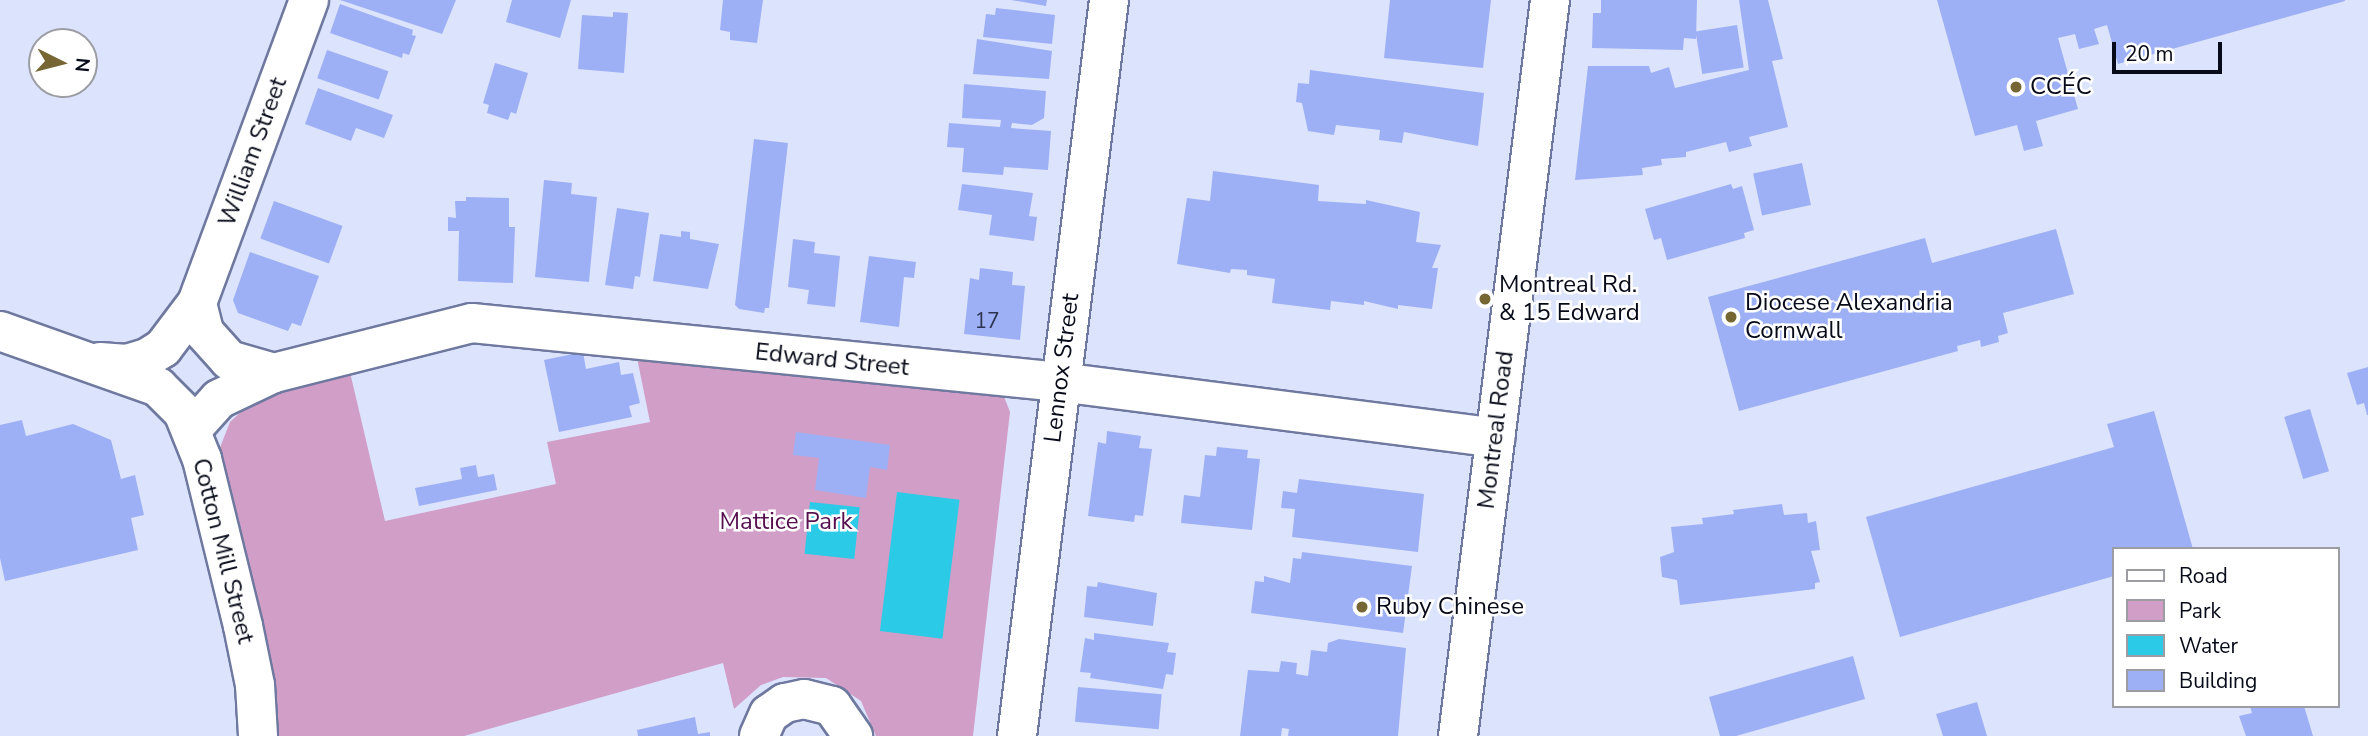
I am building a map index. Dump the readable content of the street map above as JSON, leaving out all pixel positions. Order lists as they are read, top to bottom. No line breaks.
{"streets":{"street":["William Street","Edward Street","Lennox Street","Montreal Road","Cotton Mill Street"]},"crossings":[["William Street","Cotton Mill Street"],["Edward Street","Lennox Street"],["Edward Street","Montreal Road"],["Edward Street","Cotton Mill Street"]],"parks":["Mattice Park"],"places":["CCÉC","Montreal Rd. & 15 Edward","Diocese Alexandria Cornwall","Ruby Chinese"],"house_numbers":["17"],"legend":["Road","Park","Water","Building"],"scale_bar":"20 m","north":"right"}
